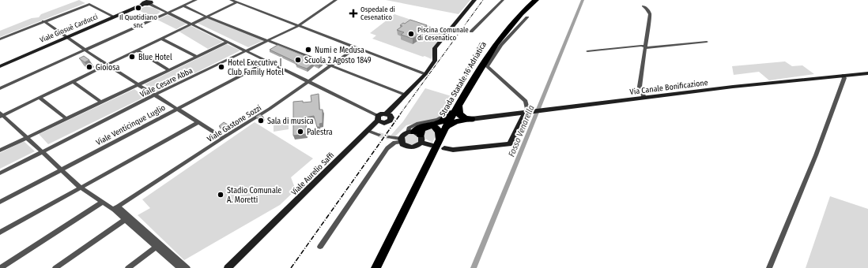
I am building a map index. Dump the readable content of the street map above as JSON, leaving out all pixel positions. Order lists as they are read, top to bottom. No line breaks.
{"streets":{"highway":["Strada Statale 16 Adriatica"],"street":["Viale Giosuè Carducci","Viale Cesare Abba","Via Canale Bonificazione","Viale Gastone Sozzi","Viale Venticinque Luglio","Viale Aurelio Saffi"]},"water":["Fosso Venarella"],"places":{"other":["Il Quotidiano snc","Piscina Comunale di Cesenatico","Numi e Medusa","Blue Hotel","Scuola 2 Agosto 1849","Gioiosa","Hotel Executive | Club Family Hotel","Sala di musica","Palestra","Stadio Comunale A. Moretti"],"health":["Ospedale di Cesenatico"]}}
